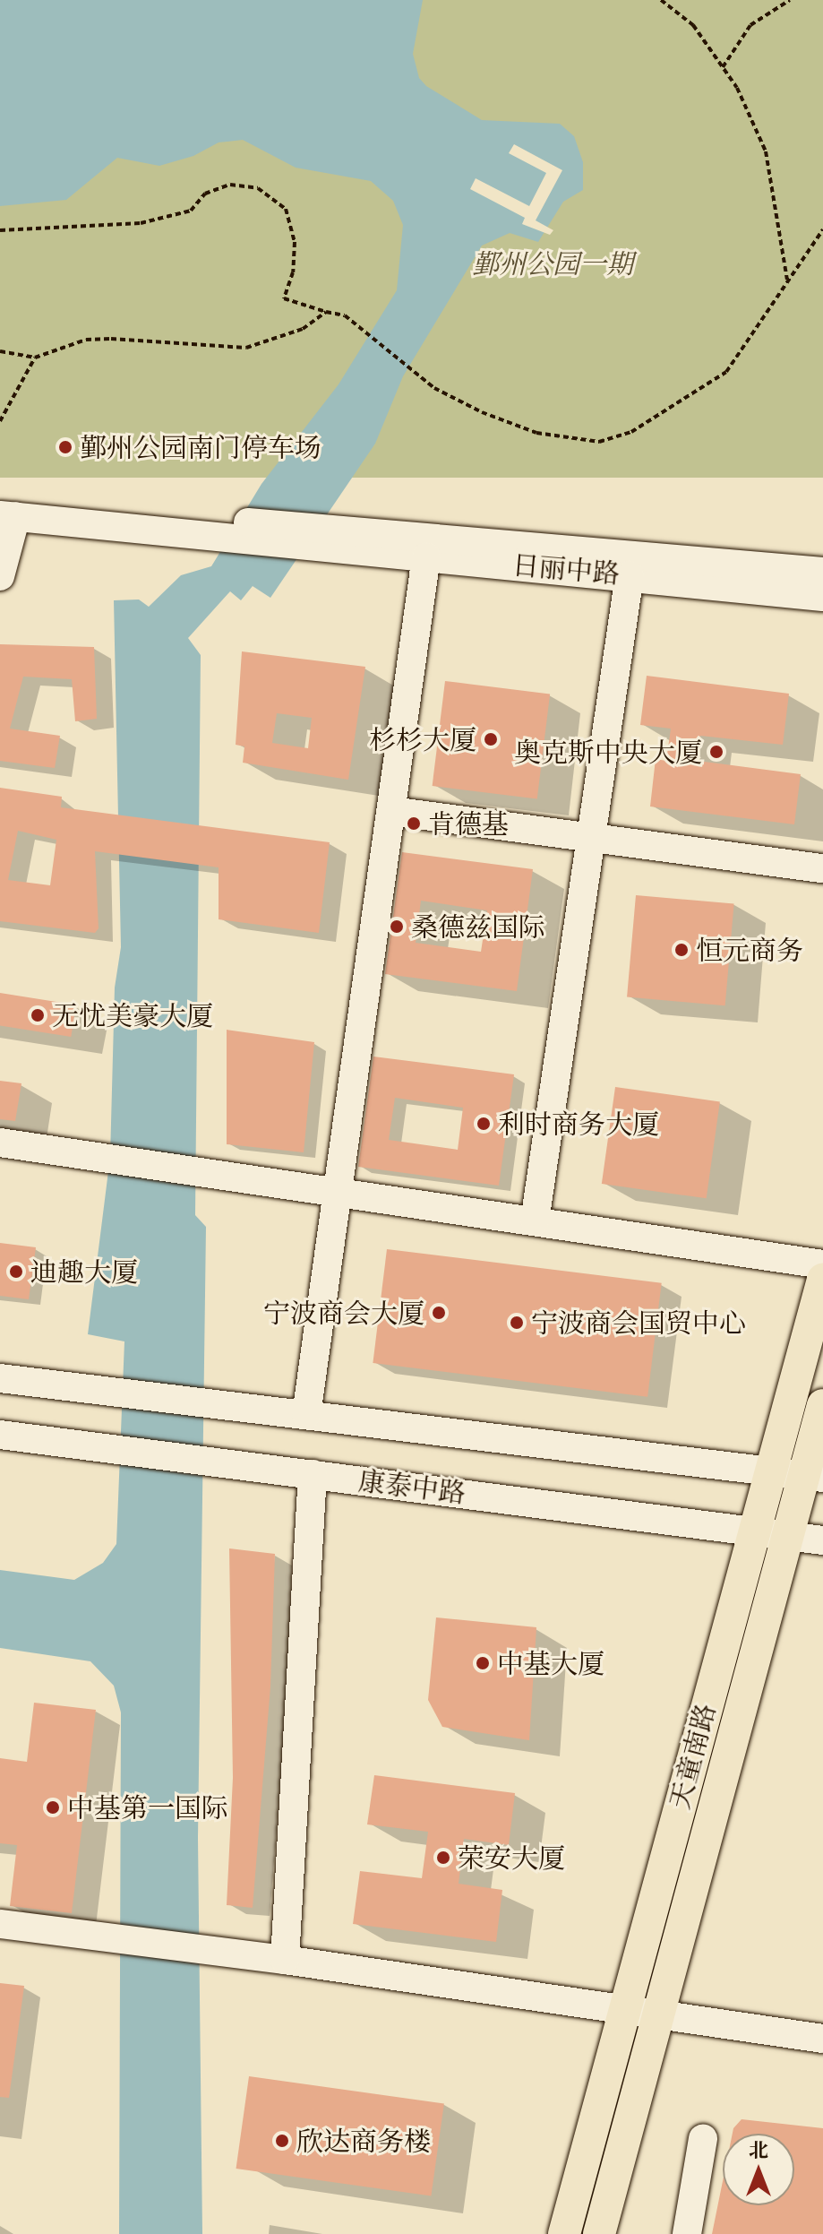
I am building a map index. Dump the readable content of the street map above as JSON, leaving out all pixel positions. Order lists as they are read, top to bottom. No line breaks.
{"streets":{"main road":["天童南路"],"street":["日丽中路","康泰中路"]},"crossings":[["康泰中路","天童南路"]],"parks":["鄞州公园一期"],"places":["鄞州公园南门停车场","杉杉大厦","奥克斯中央大厦","肯德基","桑德兹国际","恒元商务","无忧美豪大厦","利时商务大厦","迪趣大厦","宁波商会大厦","宁波商会国贸中心","中基大厦","中基第一国际","荣安大厦","欣达商务楼"],"north":"top"}
